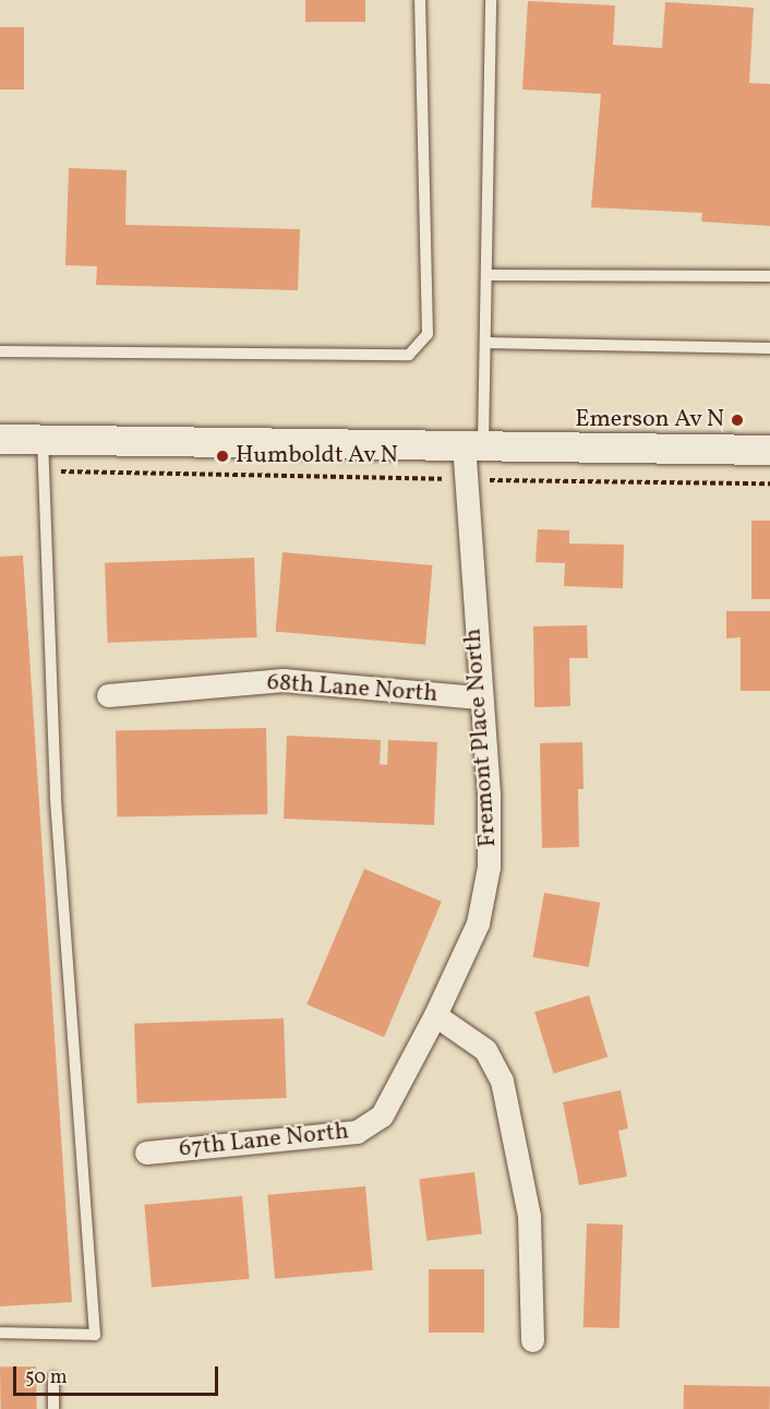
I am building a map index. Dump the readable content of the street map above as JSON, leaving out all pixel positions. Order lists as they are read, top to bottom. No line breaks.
{"streets":{"street":["68th Lane North","Fremont Place North","67th Lane North"]},"crossings":[["68th Lane North","Fremont Place North"],["Fremont Place North","67th Lane North"]],"places":["Emerson Av N","Humboldt Av N"],"scale_bar":"50 m"}
